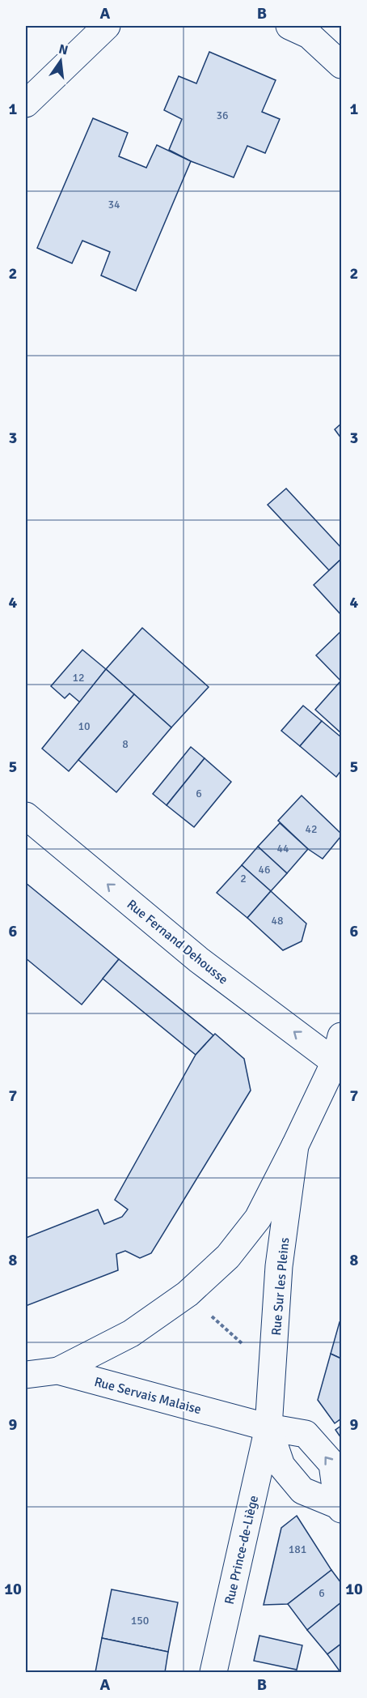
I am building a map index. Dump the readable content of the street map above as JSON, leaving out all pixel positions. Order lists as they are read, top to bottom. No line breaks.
{"streets":{"street":["Rue Fernand Dehousse","Rue Sur les Pleins","Rue Servais Malaise","Rue Prince-de-Liège"]},"crossings":[["Rue Fernand Dehousse","Rue Sur les Pleins"],["Rue Sur les Pleins","Rue Servais Malaise"],["Rue Sur les Pleins","Rue Prince-de-Liège"],["Rue Servais Malaise","Rue Prince-de-Liège"]],"one_way":["Rue Fernand Dehousse"],"house_numbers":["36","34","12","10","8","6","42","44","46","2","48","181","6","150"],"north":"top","grid":{"columns":["A","B"],"rows":["1","2","3","4","5","6","7","8","9","10"]}}
